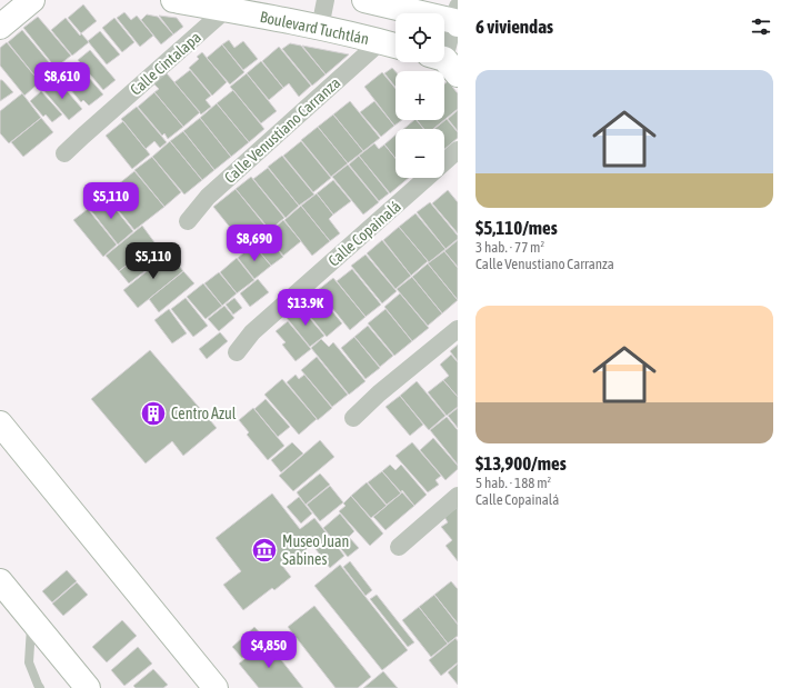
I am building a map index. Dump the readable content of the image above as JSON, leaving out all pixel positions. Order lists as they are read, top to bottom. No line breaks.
{"streets":{"street":["Boulevard Tuchtlán","Calle Cintalapa","Calle Venustiano Carranza","Calle Copainalá"]},"crossings":[["Boulevard Tuchtlán","Calle Cintalapa"],["Boulevard Tuchtlán","Calle Venustiano Carranza"]],"places":{"building":["Centro Azul"],"museum":["Museo Juan Sabines"]},"page":{"heading":"6 viviendas","map_buttons":["+","−"],"list":[{"name":"$5,110/mes","note":"3 hab. · 77 m² · Calle Venustiano Carranza"},{"name":"$13,900/mes","note":"5 hab. · 188 m² · Calle Copainalá"}],"price":["$8,610","$5,110","$8,690","$5,110","$13.9K","$4,850"]}}
